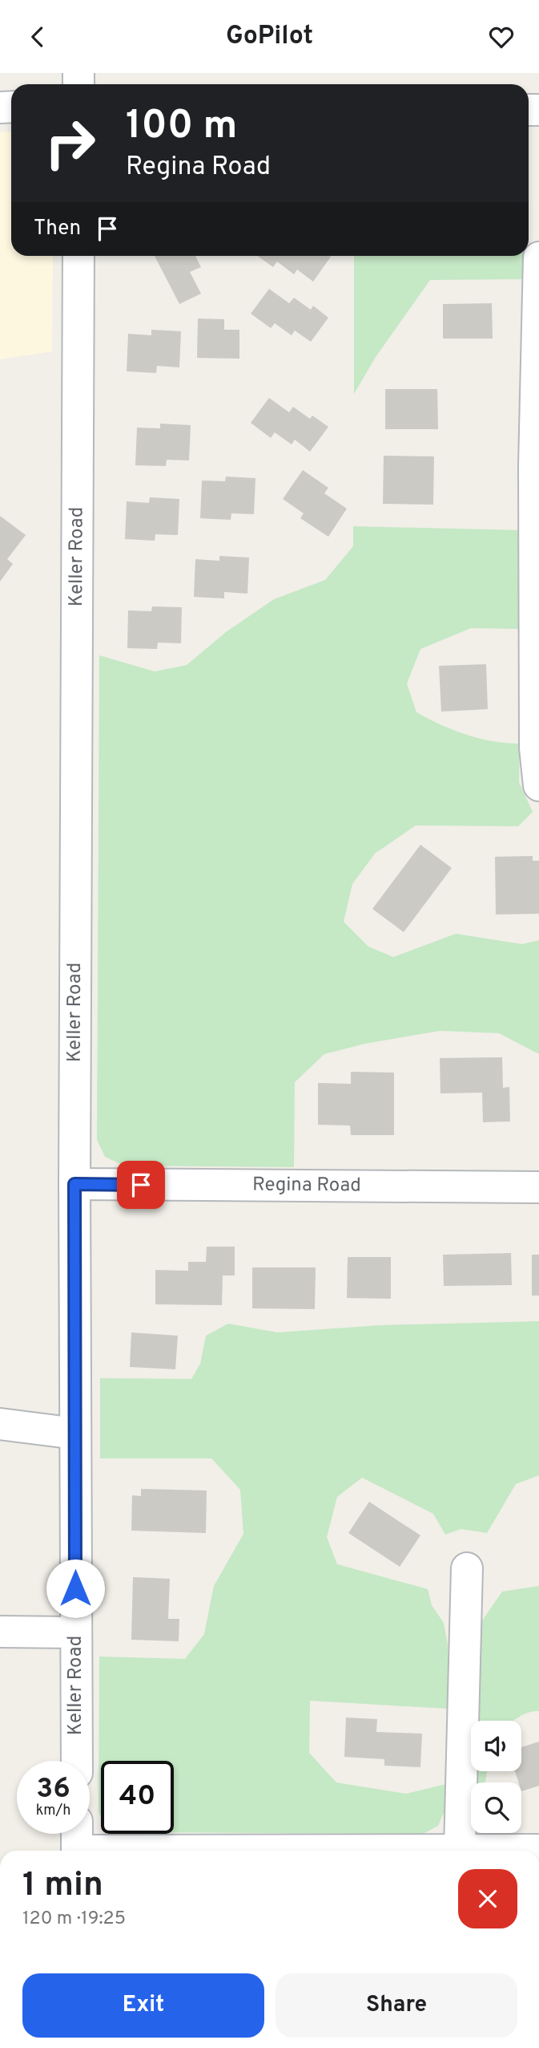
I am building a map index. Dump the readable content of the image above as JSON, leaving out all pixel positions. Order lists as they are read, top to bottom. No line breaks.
{"streets":{"street":["Keller Road","Regina Road"]},"crossings":[["Keller Road","Regina Road"]],"page":{"header":"GoPilot","turn":["100 m","Regina Road"],"then":"Then","speed":"36 km/h","limit":"40","heading":["1 min","120 m · 19:25"],"buttons":["Exit","Share"]}}
